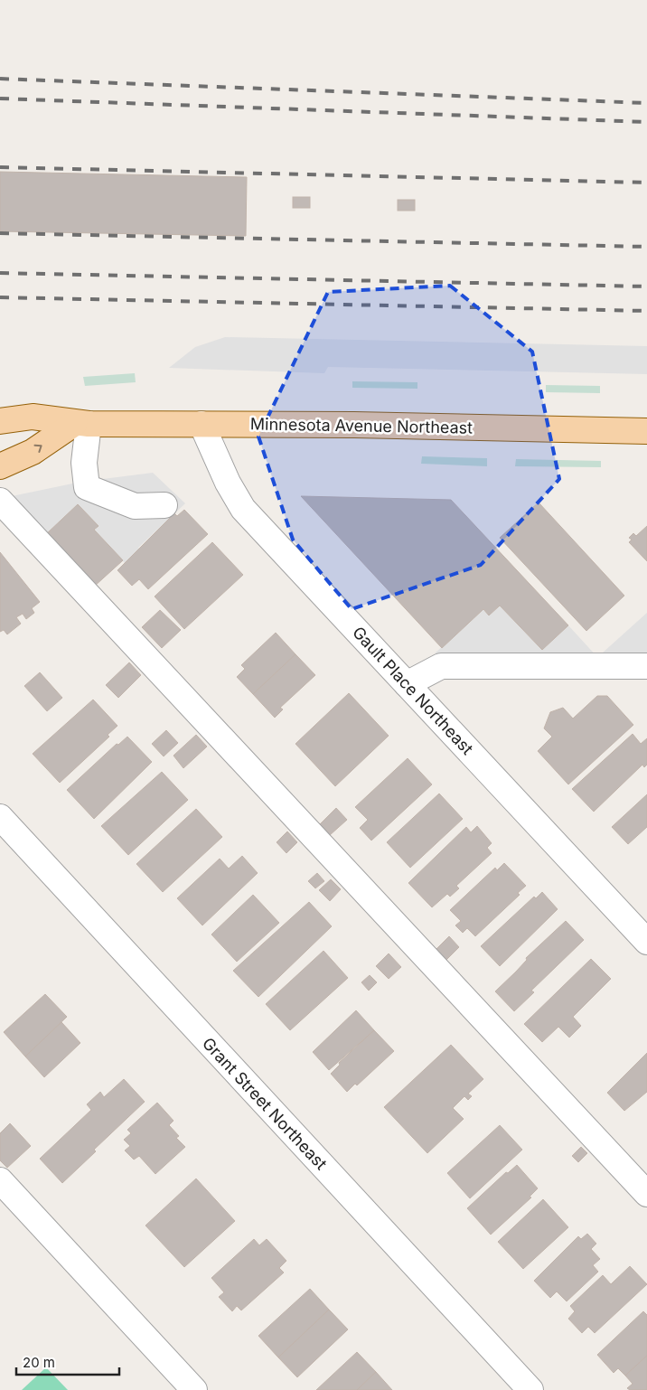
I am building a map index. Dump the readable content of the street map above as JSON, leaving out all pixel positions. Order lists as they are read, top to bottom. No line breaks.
{"streets":{"main road":["Minnesota Avenue Northeast"],"street":["Gault Place Northeast","Grant Street Northeast"]},"crossings":[["Minnesota Avenue Northeast","Gault Place Northeast"]],"scale_bar":"20 m"}
